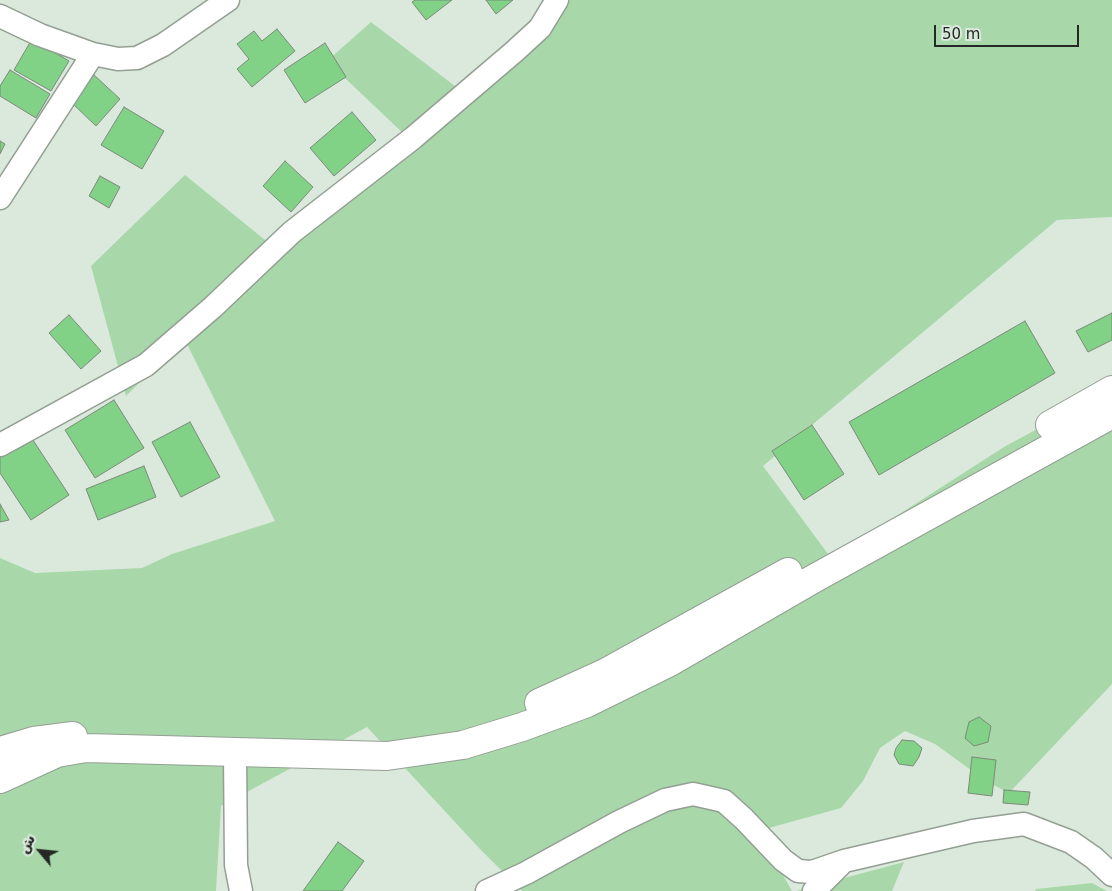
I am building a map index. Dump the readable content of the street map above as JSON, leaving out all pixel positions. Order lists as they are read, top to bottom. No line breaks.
{"scale_bar":"50 m","north":"top left"}
